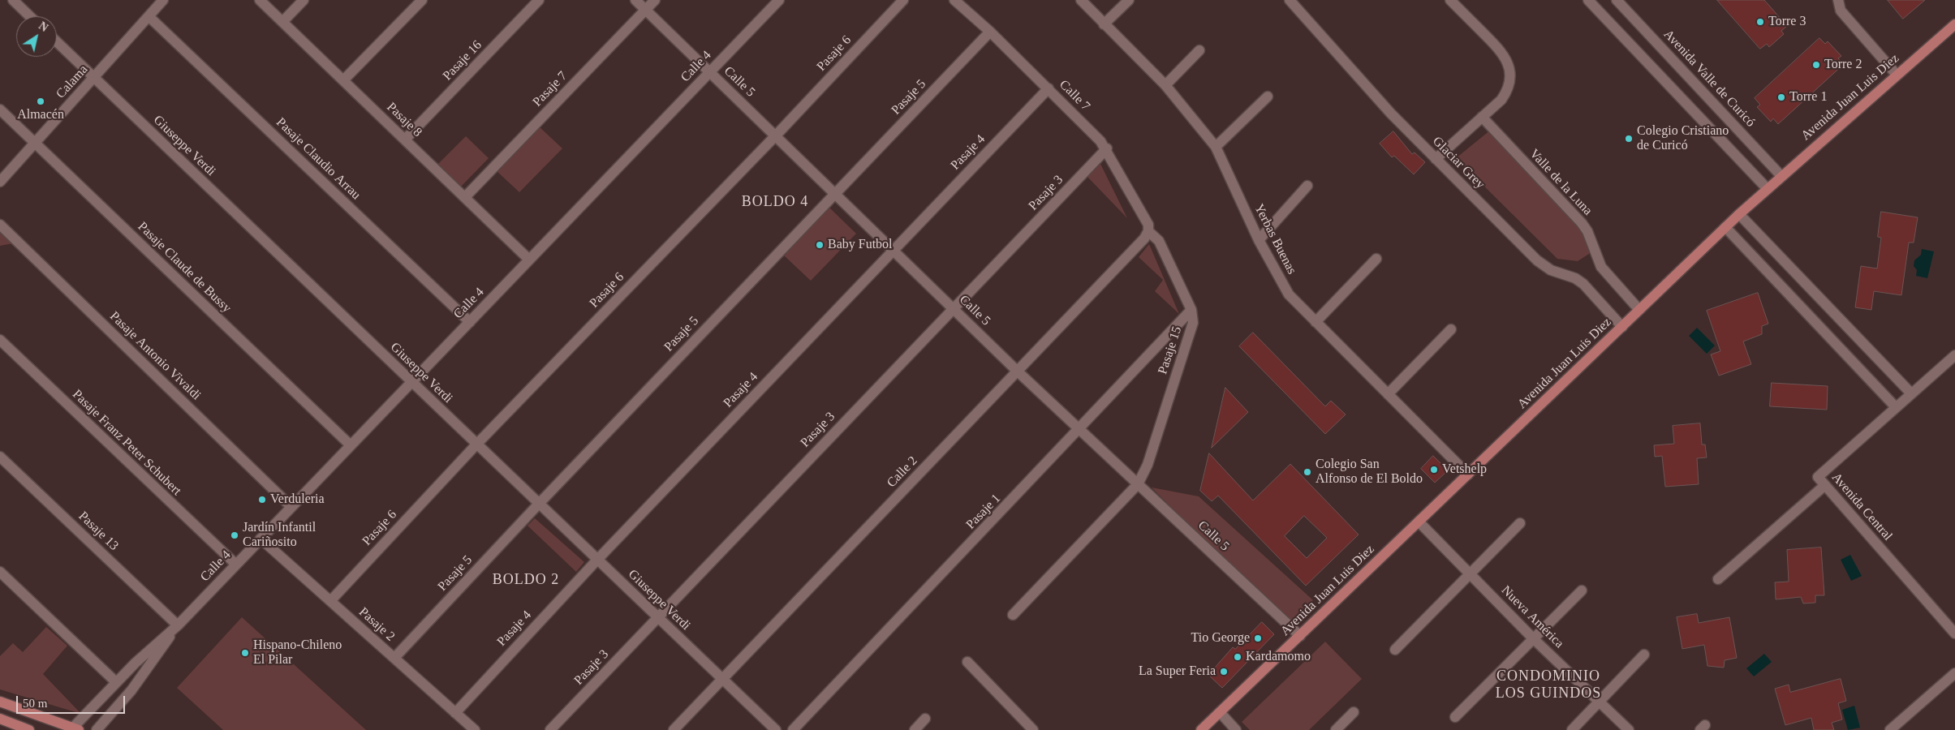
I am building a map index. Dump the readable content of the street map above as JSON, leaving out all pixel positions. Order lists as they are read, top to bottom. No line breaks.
{"streets":{"main road":["Avenida Juan Luis Diez"],"street":["Pasaje 6","Pasaje 16","Calle 4","Avenida Valle de Curicó","Calama","Calle 5","Pasaje 7","Calle 7","Pasaje 5","Pasaje 8","Giuseppe Verdi","Pasaje 4","Pasaje Claudio Arrau","Glaciar Grey","Valle de la Luna","Pasaje 3","Yerbas Buenas","Pasaje Claude de Bussy","Pasaje 15","Pasaje Antonio Vivaldi","Pasaje Franz Peter Schubert","Calle 2","Avenida Central","Pasaje 1","Pasaje 13","Nueva América","Pasaje 2"]},"crossings":[["Pasaje 6","Calle 5"],["Pasaje 6","Giuseppe Verdi"],["Pasaje 6","Pasaje 2"],["Pasaje 16","Pasaje 8"],["Calle 4","Calle 5"],["Calle 4","Pasaje 8"],["Calle 4","Giuseppe Verdi"],["Calle 4","Pasaje Claudio Arrau"],["Calle 4","Pasaje Claude de Bussy"],["Calle 4","Pasaje Antonio Vivaldi"],["Calle 4","Pasaje Franz Peter Schubert"],["Calle 4","Pasaje 13"],["Calle 4","Pasaje 2"],["Avenida Valle de Curicó","Avenida Juan Luis Diez"],["Calama","Giuseppe Verdi"],["Calama","Pasaje Claudio Arrau"],["Calama","Pasaje Claude de Bussy"],["Calle 5","Pasaje 7"],["Calle 5","Pasaje 5"],["Calle 5","Avenida Juan Luis Diez"],["Calle 5","Pasaje 4"],["Calle 5","Pasaje 3"],["Calle 5","Pasaje 15"],["Calle 5","Calle 2"],["Calle 5","Pasaje 1"],["Pasaje 7","Pasaje 8"],["Calle 7","Pasaje 5"],["Calle 7","Pasaje 4"],["Calle 7","Pasaje 3"],["Calle 7","Pasaje 15"],["Calle 7","Calle 2"],["Pasaje 5","Giuseppe Verdi"],["Pasaje 5","Pasaje 2"],["Avenida Juan Luis Diez","Glaciar Grey"],["Avenida Juan Luis Diez","Valle de la Luna"],["Avenida Juan Luis Diez","Yerbas Buenas"],["Avenida Juan Luis Diez","Nueva América"],["Giuseppe Verdi","Pasaje 4"],["Giuseppe Verdi","Pasaje 3"],["Giuseppe Verdi","Calle 2"],["Pasaje 4","Pasaje 2"],["Pasaje 15","Calle 2"],["Pasaje 15","Pasaje 1"]],"districts":["BOLDO 4","BOLDO 2","CONDOMINIO LOS GUINDOS"],"places":["Torre 3","Torre 2","Torre 1","Almacén","Colegio Cristiano de Curicó","Baby Futbol","Vetshelp","Colegio San Alfonso de El Boldo","Verduleria","Jardín Infantil Cariñosito","Tio George","Hispano-Chileno El Pilar","Kardamomo","La Super Feria"],"scale_bar":"50 m","north":"top right"}
